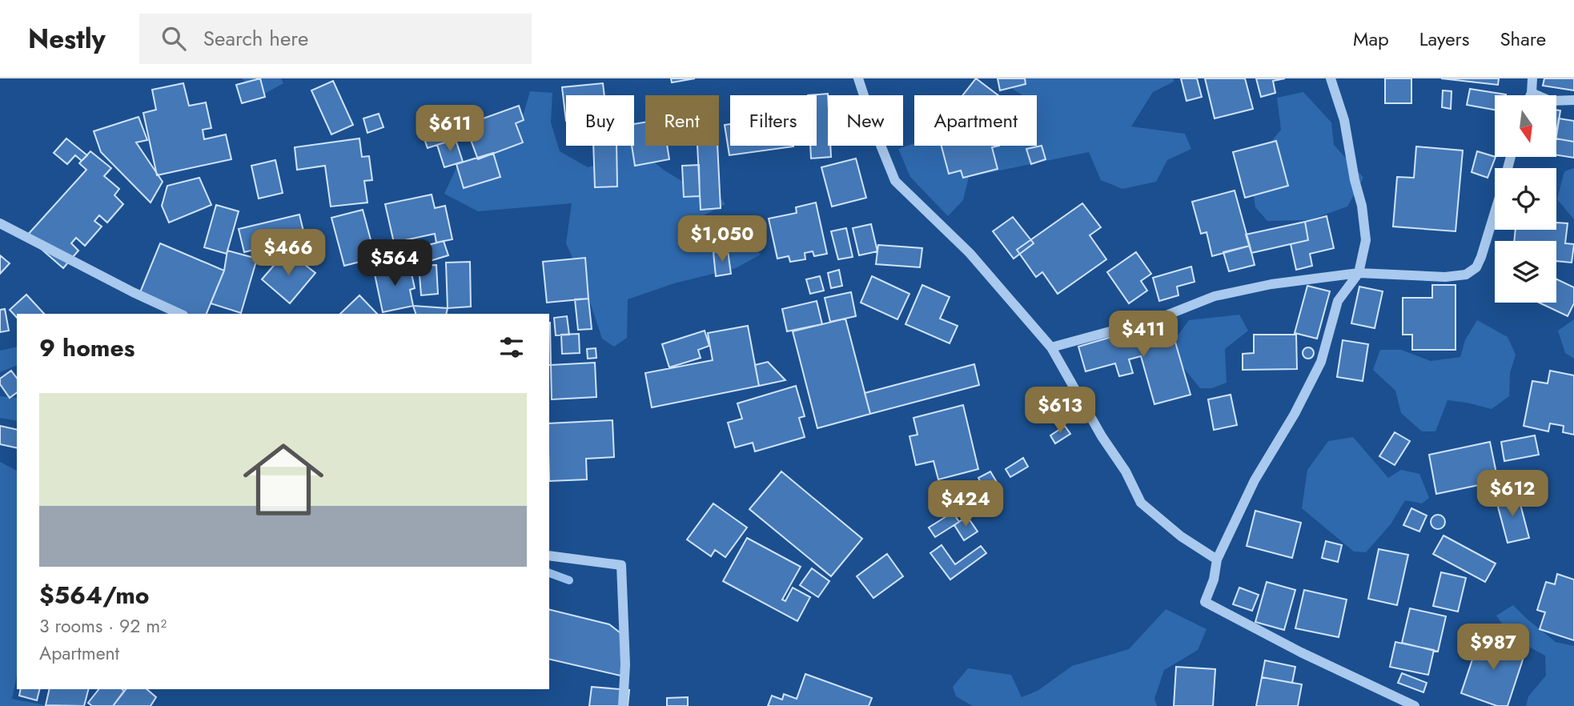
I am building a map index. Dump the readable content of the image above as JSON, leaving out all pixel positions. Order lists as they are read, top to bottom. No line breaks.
{"north":"bottom","page":{"header":"Nestly","search":"Search here","nav":["Map","Layers","Share"],"chip":["Buy","Rent","Filters","New","Apartment"],"price":["$611","$1,050","$466","$564","$411","$613","$612","$424","$987"],"heading":"9 homes","list":[{"name":"$564/mo","note":"3 rooms · 92 m² · Apartment"}]}}
